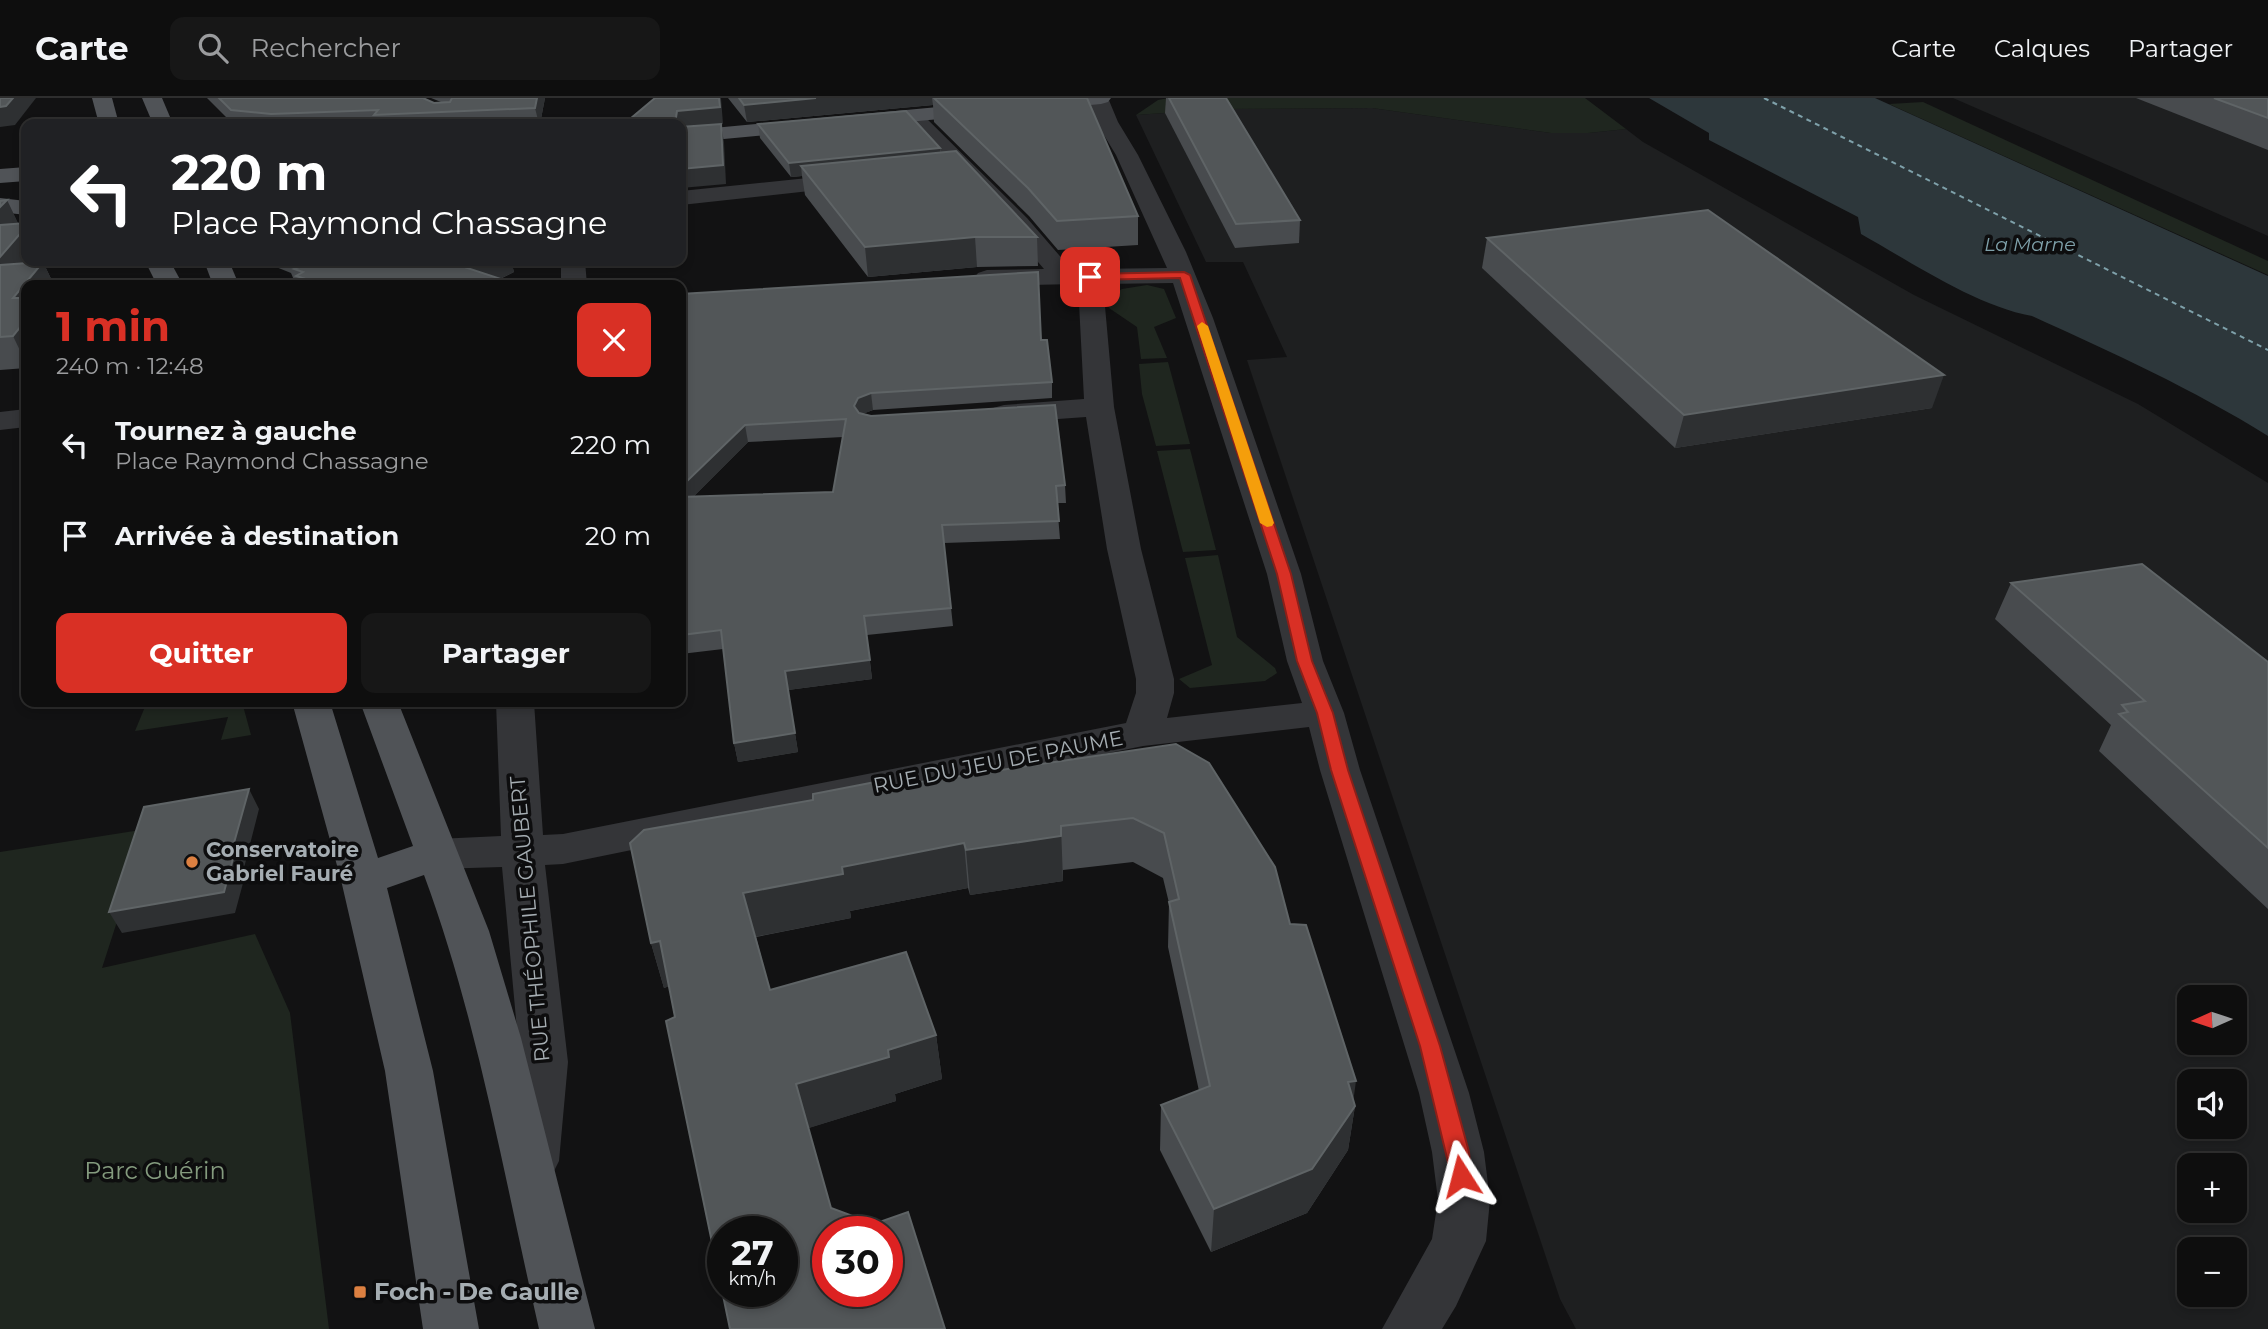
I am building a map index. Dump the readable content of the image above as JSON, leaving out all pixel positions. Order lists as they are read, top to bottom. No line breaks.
{"streets":{"street":["RUE DU JEU DE PAUME","RUE THÉOPHILE GAUBERT"]},"crossings":[["RUE DU JEU DE PAUME","RUE THÉOPHILE GAUBERT"]],"water":["La Marne"],"parks":["Parc Guérin"],"places":{"other":["Conservatoire Gabriel Fauré"],"transit":["Foch - De Gaulle"]},"north":"left","page":{"header":"Carte","search":"Rechercher","nav":["Carte","Calques","Partager"],"turn":["220 m","Place Raymond Chassagne"],"heading":["1 min","240 m · 12:48"],"list":[{"name":"Tournez à gauche","note":"Place Raymond Chassagne","value":"220 m"},{"name":"Arrivée à destination","value":"20 m"}],"buttons":["Quitter","Partager"],"map_buttons":["+","−"],"speed":"27 km/h","limit":"30"}}
